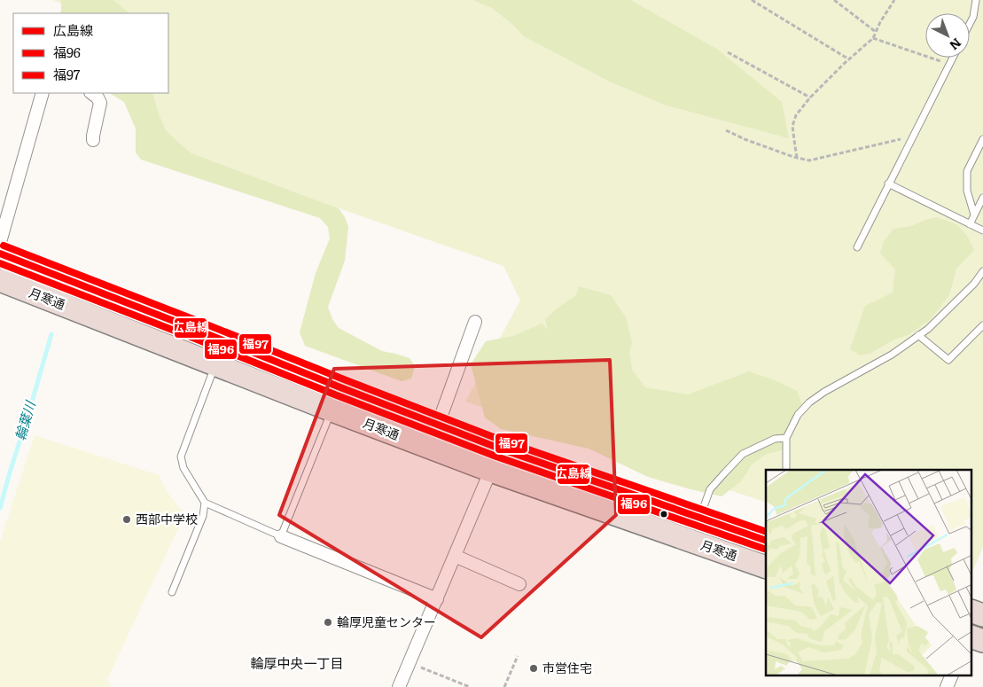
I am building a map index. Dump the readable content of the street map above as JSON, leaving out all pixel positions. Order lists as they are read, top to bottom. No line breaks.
{"streets":{"highway":["月寒通"]},"districts":["輪厚中央一丁目"],"water":["輪葉川"],"places":["西部中学校","輪厚児童センター","市営住宅"],"lines":["transit line 福97","transit line 広島線","transit line 福96"],"legend":["広島線","福96","福97"],"north":"bottom right"}
